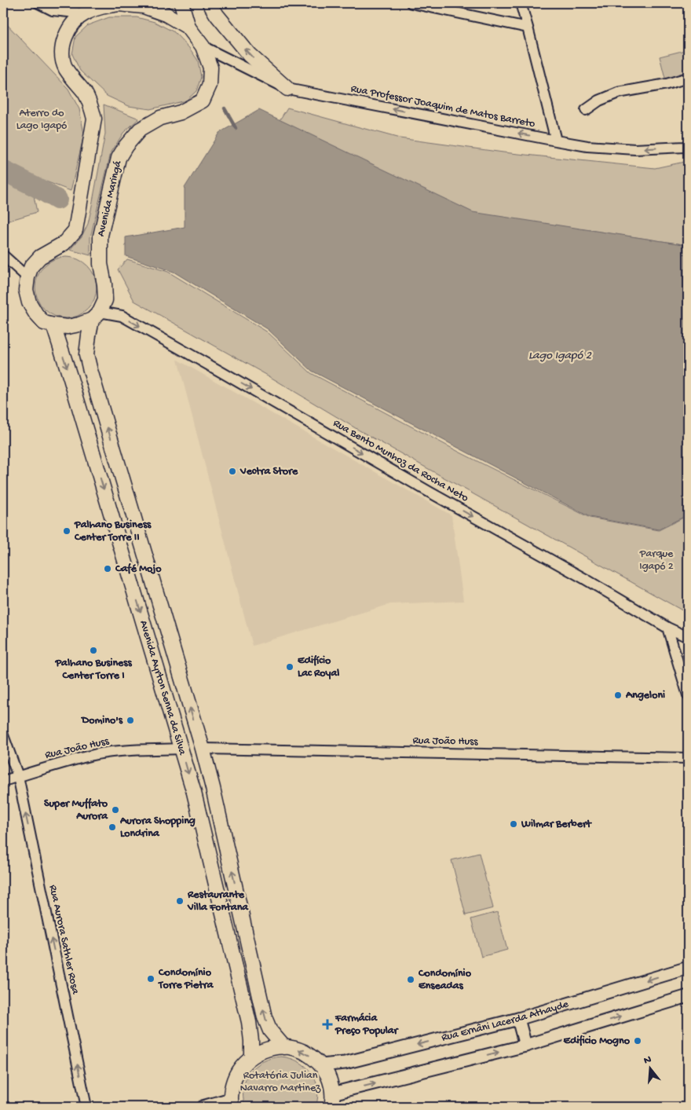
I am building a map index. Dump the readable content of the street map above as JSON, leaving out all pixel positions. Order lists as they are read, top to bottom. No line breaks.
{"streets":{"main road":["Avenida Maringá","Avenida Ayrton Senna da Silva"],"street":["Rua Professor Joaquim de Matos Barreto","Rua Bento Munhoz da Rocha Neto","Rua João Huss","Rua Aurora Sathler Rosa","Rua Ernâni Lacerda Athayde"]},"crossings":[["Rua Professor Joaquim de Matos Barreto","Avenida Maringá"],["Avenida Maringá","Rua Bento Munhoz da Rocha Neto"],["Avenida Maringá","Avenida Ayrton Senna da Silva"],["Rua Bento Munhoz da Rocha Neto","Avenida Ayrton Senna da Silva"],["Avenida Ayrton Senna da Silva","Rua João Huss"],["Rua João Huss","Rua Aurora Sathler Rosa"]],"one_way":["Rua Professor Joaquim de Matos Barreto","Rua Bento Munhoz da Rocha Neto","Rua Aurora Sathler Rosa"],"water":["Lago Igapó 2"],"parks":["Aterro do Lago Igapó","Parque Igapó 2","Rotatória Julian Navarro Martinez"],"places":{"other":["Vectra Store","Palhano Business Center Torre II","Café Mojo","Palhano Business Center Torre I","Edifício Lac Royal","Angeloni","Domino's","Super Muffato Aurora","Wilmar Berbert","Aurora Shopping Londrina","Restaurante Villa Fontana","Condomínio Torre Pietra","Condomínio Enseadas","Edificio Mogno"],"health":["Farmácia Preço Popular"]},"north":"top"}
